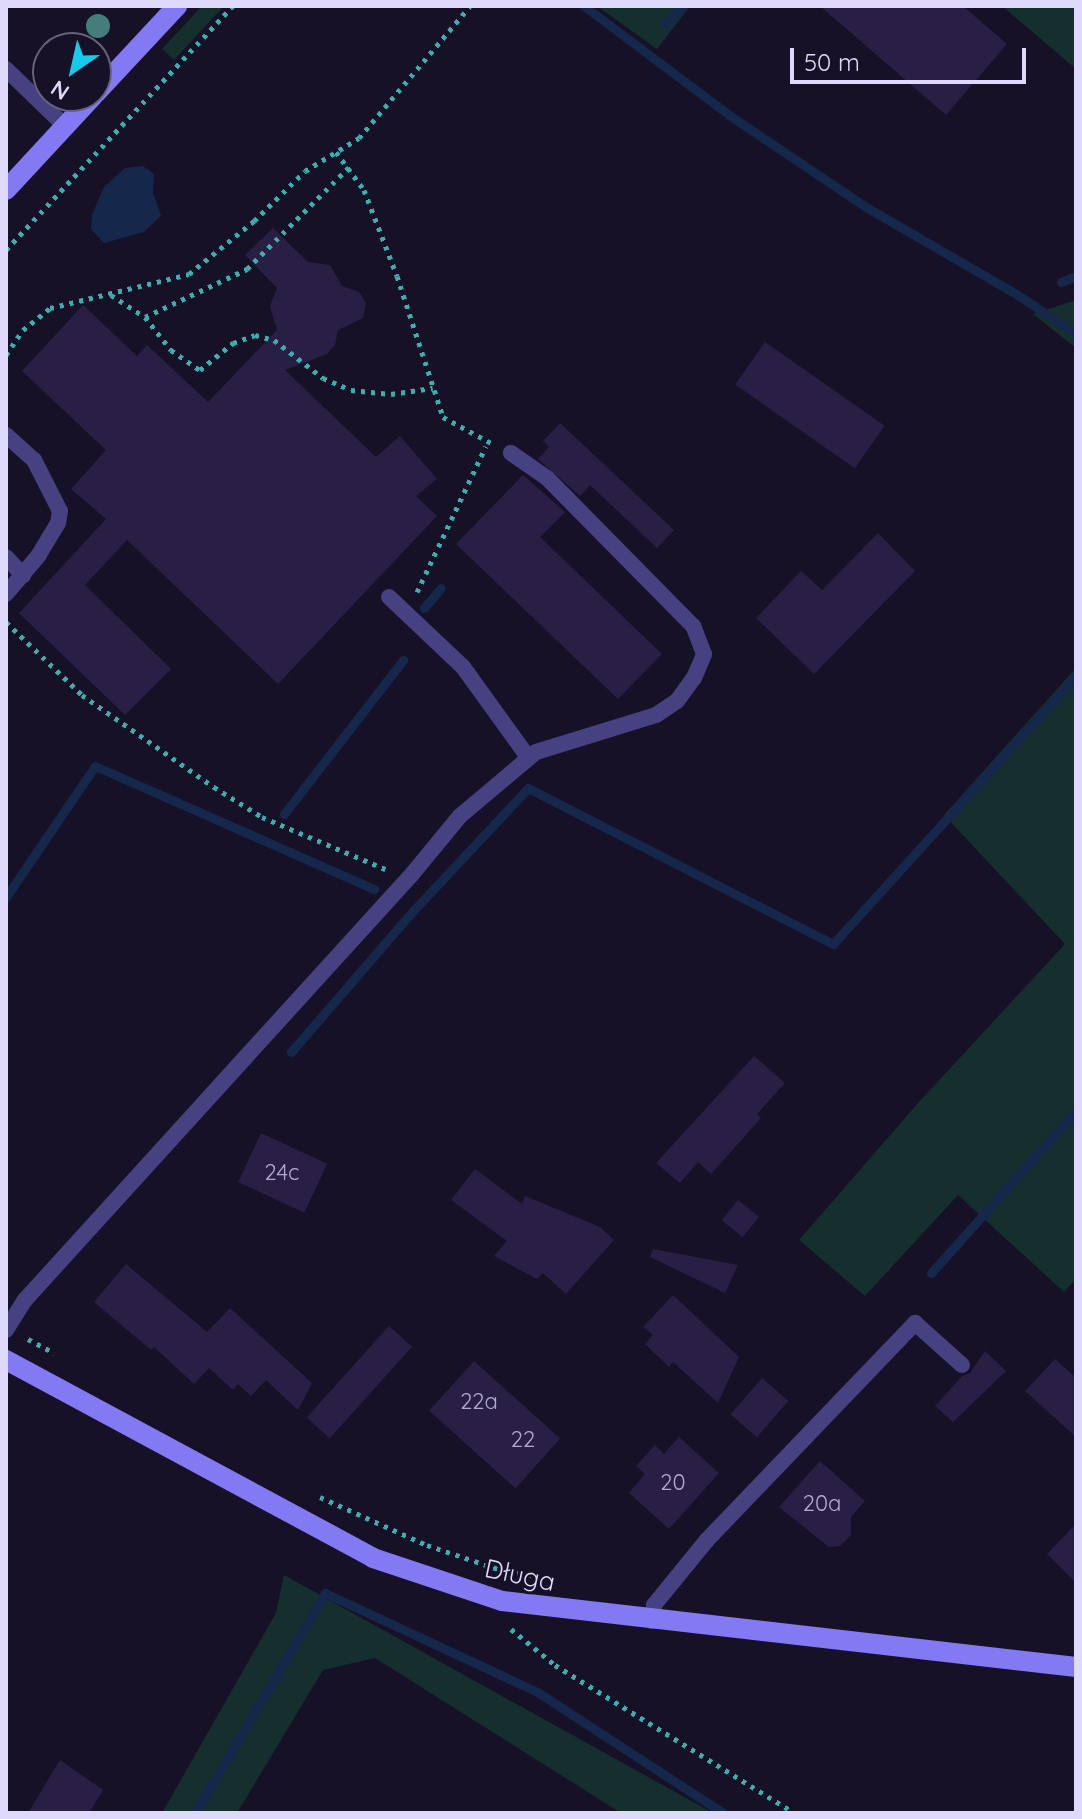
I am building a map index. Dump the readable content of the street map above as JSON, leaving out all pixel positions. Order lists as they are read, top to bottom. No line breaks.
{"streets":{"street":["Długa"]},"house_numbers":["24c","22a","22","20","20a"],"scale_bar":"50 m","north":"bottom left"}
